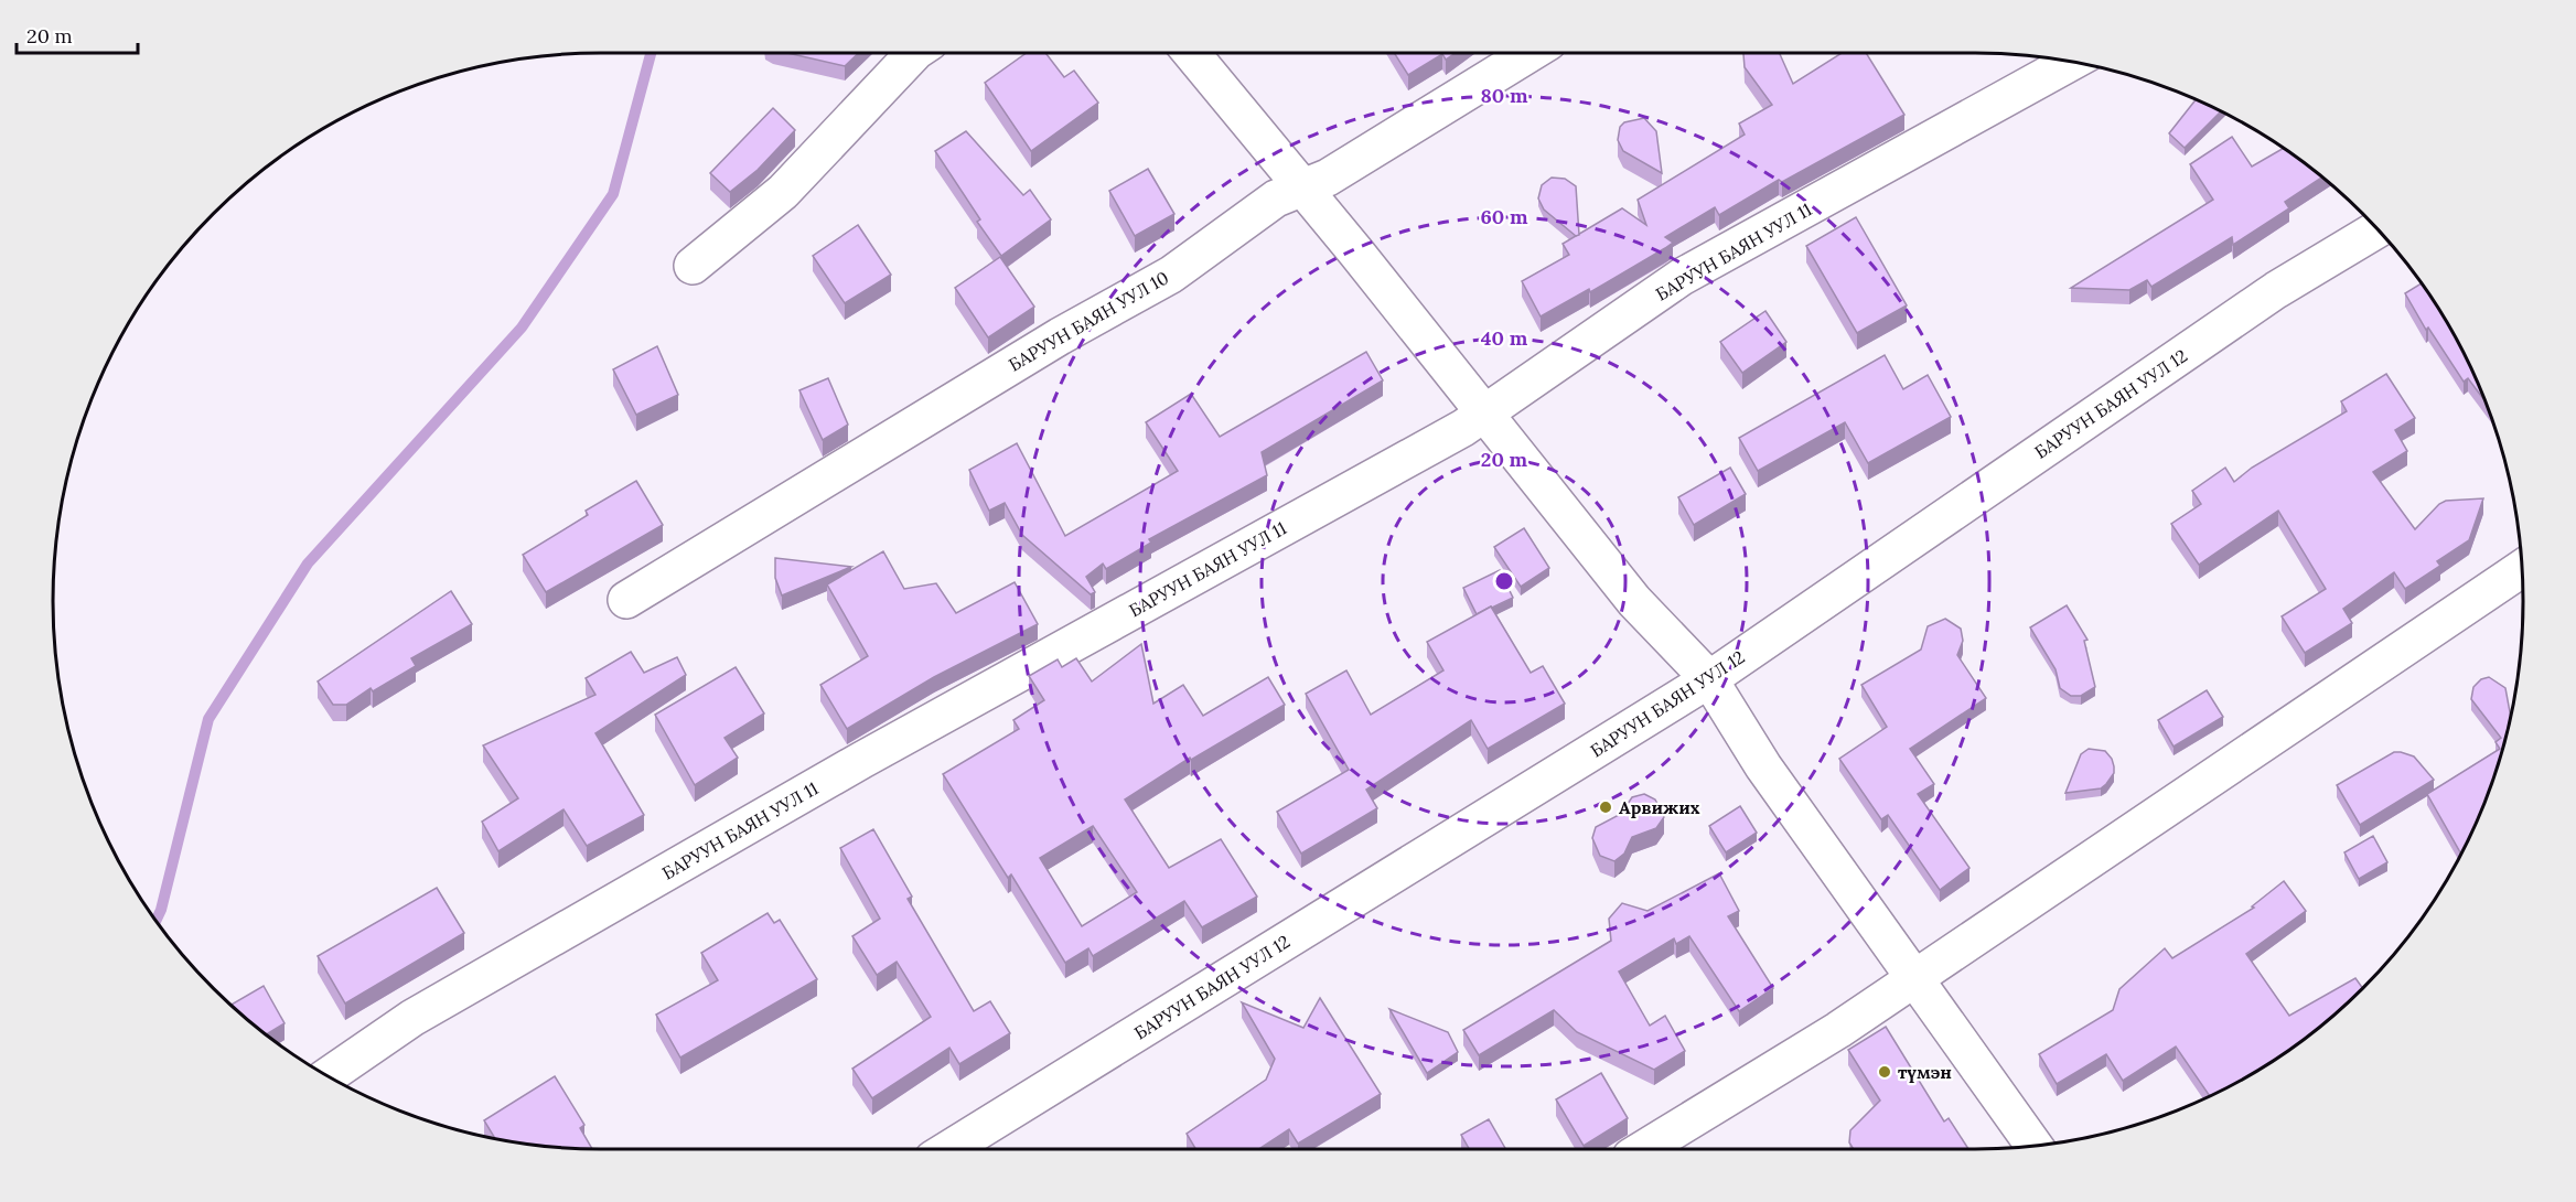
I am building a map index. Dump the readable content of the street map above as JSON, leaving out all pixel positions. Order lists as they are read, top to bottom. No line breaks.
{"streets":{"street":["БАРУУН БАЯН УУЛ 11","БАРУУН БАЯН УУЛ 10","БАРУУН БАЯН УУЛ 12"]},"places":["Арвижих","түмэн"],"scale_bar":"20 m","rings":["80 m","60 m","40 m","20 m"]}
